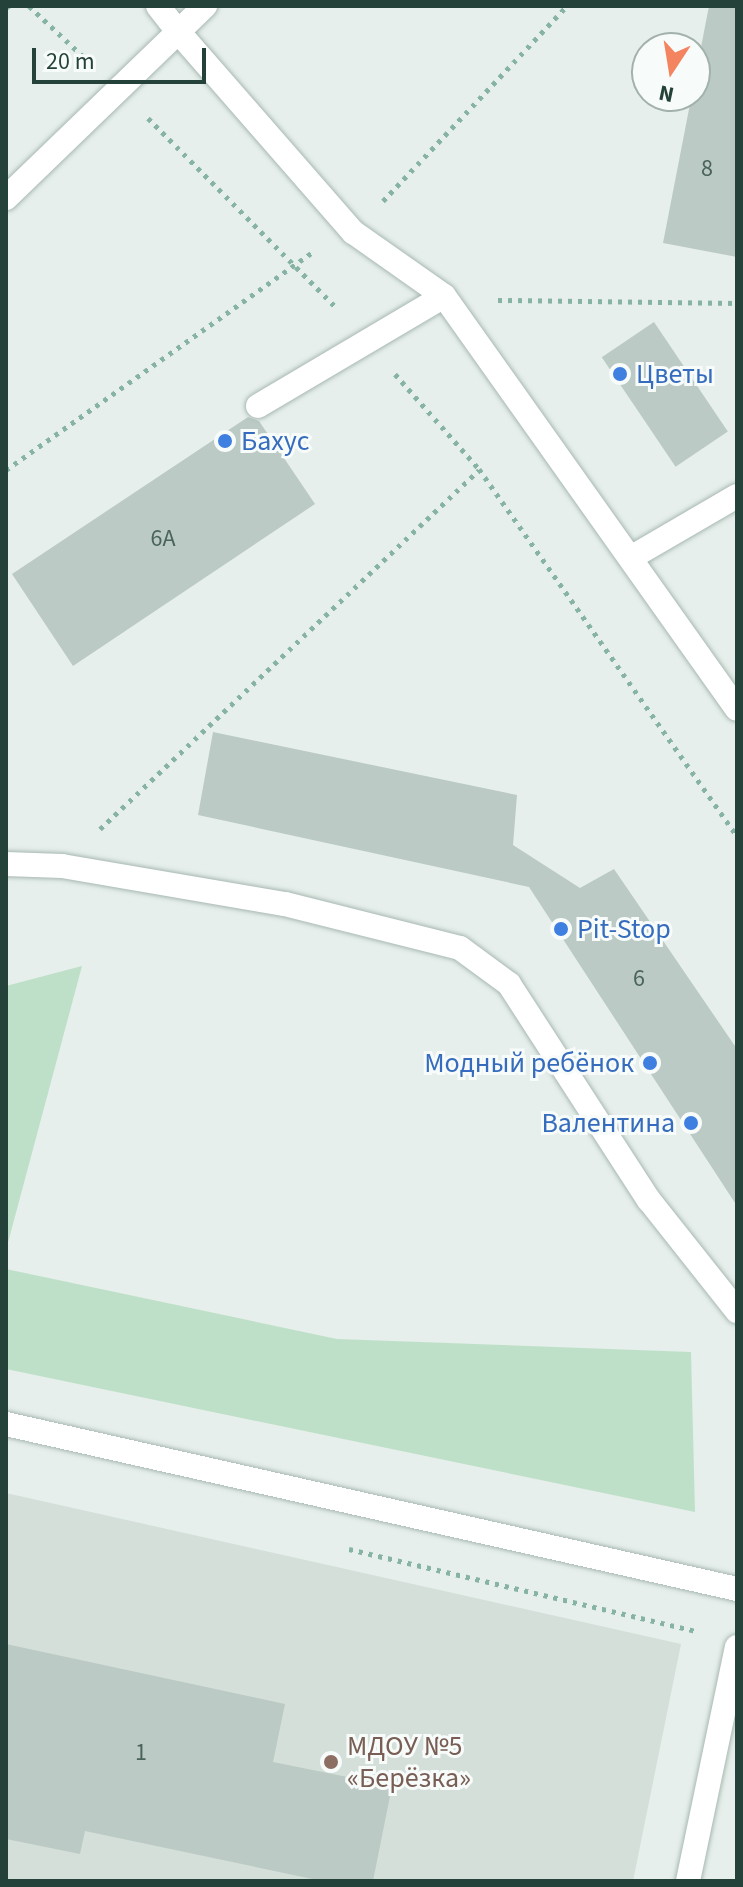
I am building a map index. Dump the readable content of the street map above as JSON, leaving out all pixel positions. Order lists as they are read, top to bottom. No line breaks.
{"places":["Цветы","Бахус","Pit-Stop","Модный ребёнок","Валентина","МДОУ №5 «Берёзка»"],"house_numbers":["8","6А","6","1"],"scale_bar":"20 m","north":"bottom"}
